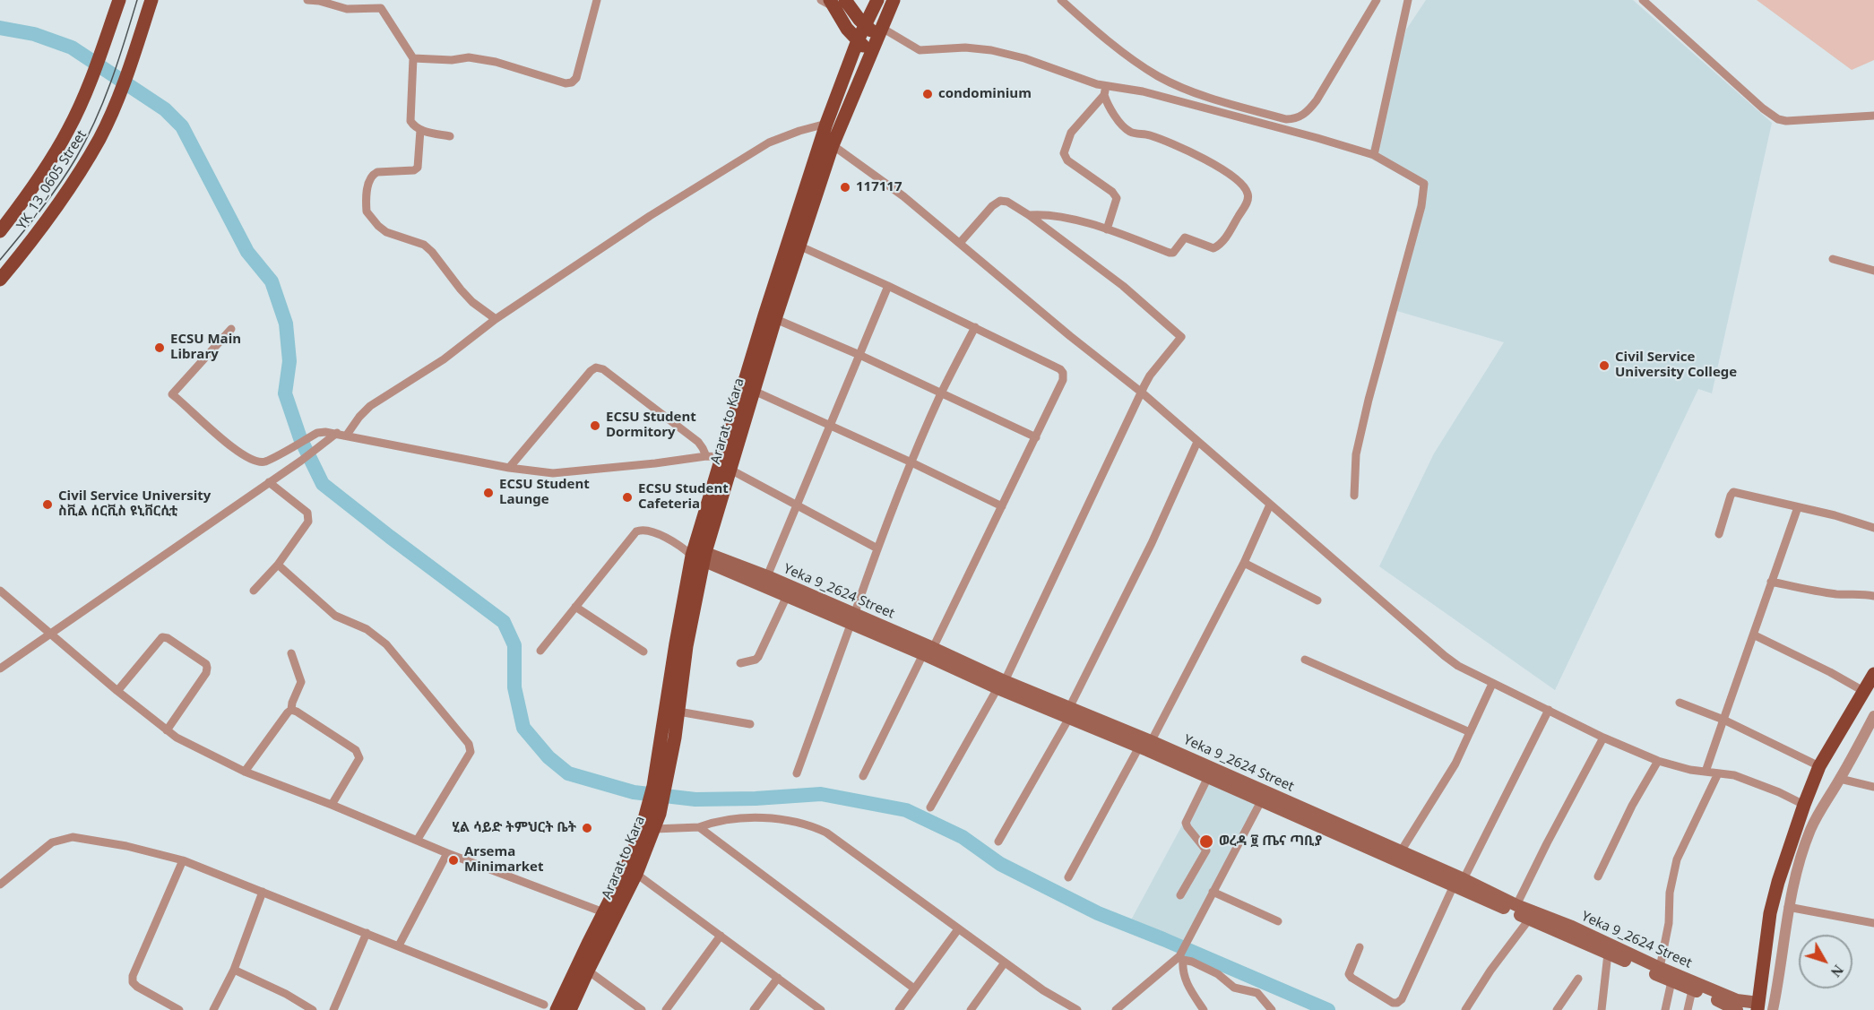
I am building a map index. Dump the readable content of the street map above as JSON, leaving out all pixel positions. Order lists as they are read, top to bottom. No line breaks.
{"streets":{"main road":["YK_13_0605 Street","Ararat to Kara","Yeka 9_2624 Street"]},"crossings":[["Ararat to Kara","Yeka 9_2624 Street"]],"places":["condominium","117117","ECSU Main Library","Civil Service University College","ECSU Student Dormitory","ECSU Student Launge","ECSU Student Cafeteria","Civil Service University ስቪል ሰርቪስ ዩኒቨርሲቲ","ሂል ሳይድ ትምህርት ቤት","ወረዳ ፱ ጤና ጣቢያ","Arsema Minimarket"],"north":"bottom right"}
